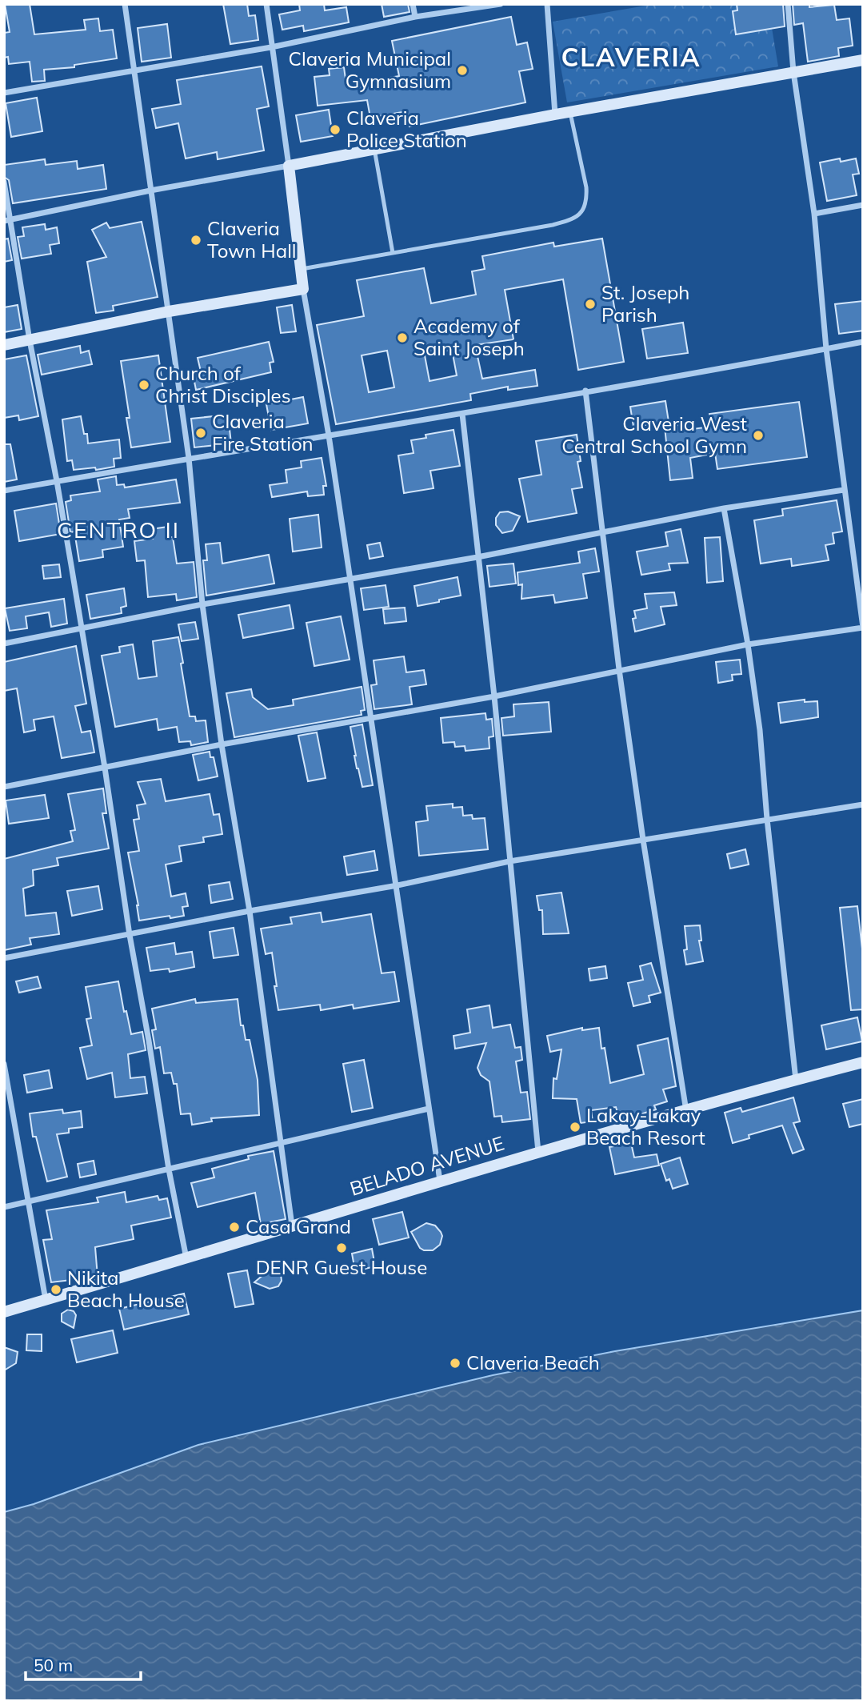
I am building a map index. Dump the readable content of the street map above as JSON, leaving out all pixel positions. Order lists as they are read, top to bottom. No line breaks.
{"streets":{"street":["BELADO AVENUE"]},"districts":["CLAVERIA","CENTRO II"],"places":["Claveria Municipal Gymnasium","Claveria Police Station","Claveria Town Hall","St. Joseph Parish","Academy of Saint Joseph","Church of Christ Disciples","Claveria Fire Station","Claveria West Central School Gymn","Lakay-Lakay Beach Resort","Casa Grand","DENR Guest House","Nikita Beach House","Claveria Beach"],"scale_bar":"50 m"}
